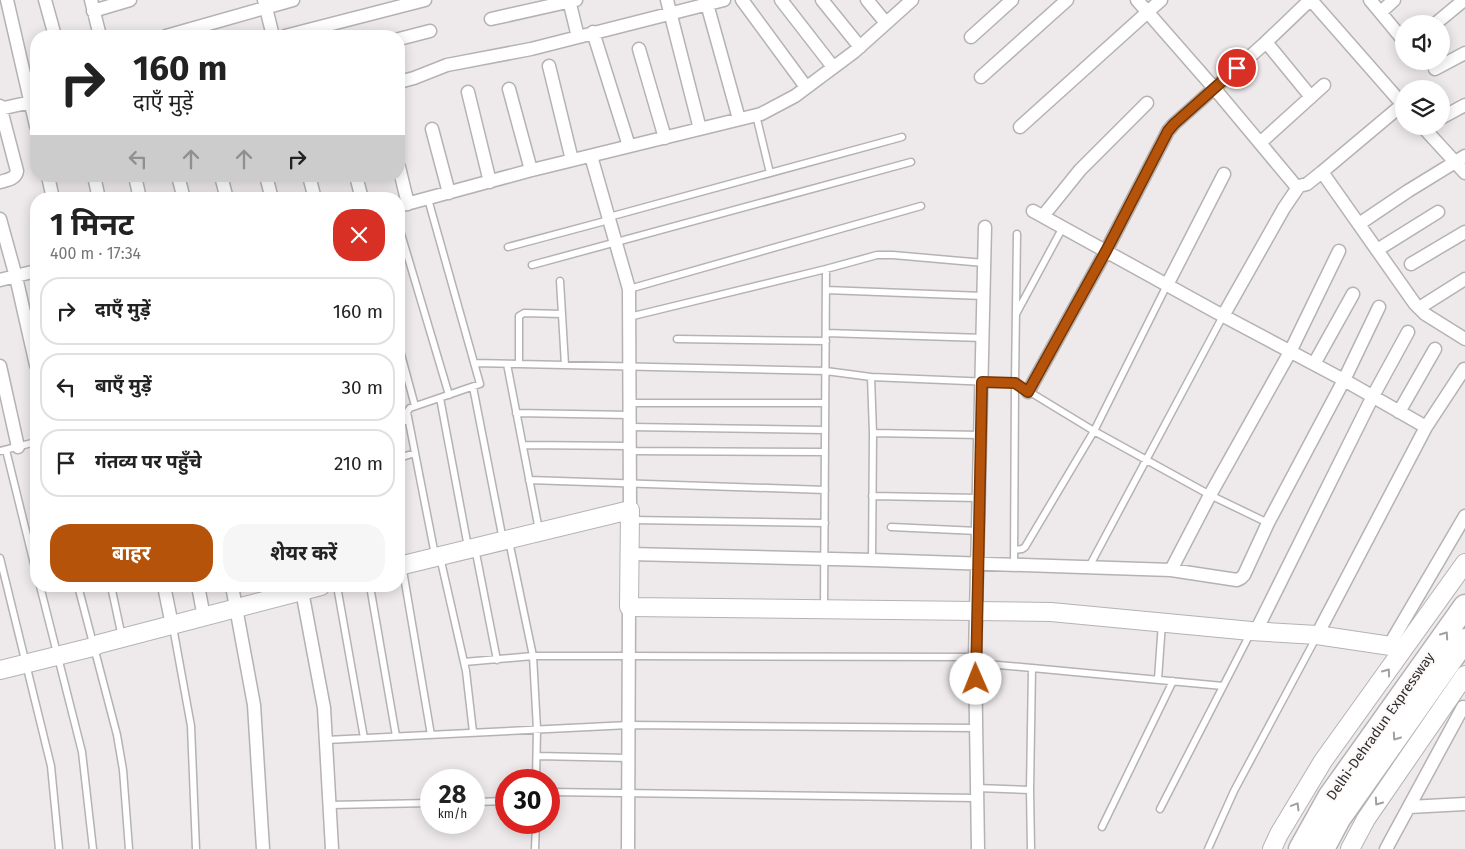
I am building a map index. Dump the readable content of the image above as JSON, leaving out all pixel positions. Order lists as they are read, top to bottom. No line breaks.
{"streets":{"highway":["Delhi-Dehradun Expressway"]},"page":{"turn":["160 m","दाएँ मुड़ें"],"heading":["1 मिनट","400 m · 17:34"],"list":[{"name":"दाएँ मुड़ें","value":"160 m"},{"name":"बाएँ मुड़ें","value":"30 m"},{"name":"गंतव्य पर पहुँचे","value":"210 m"}],"buttons":["बाहर","शेयर करें"],"speed":"28 km/h","limit":"30"}}
